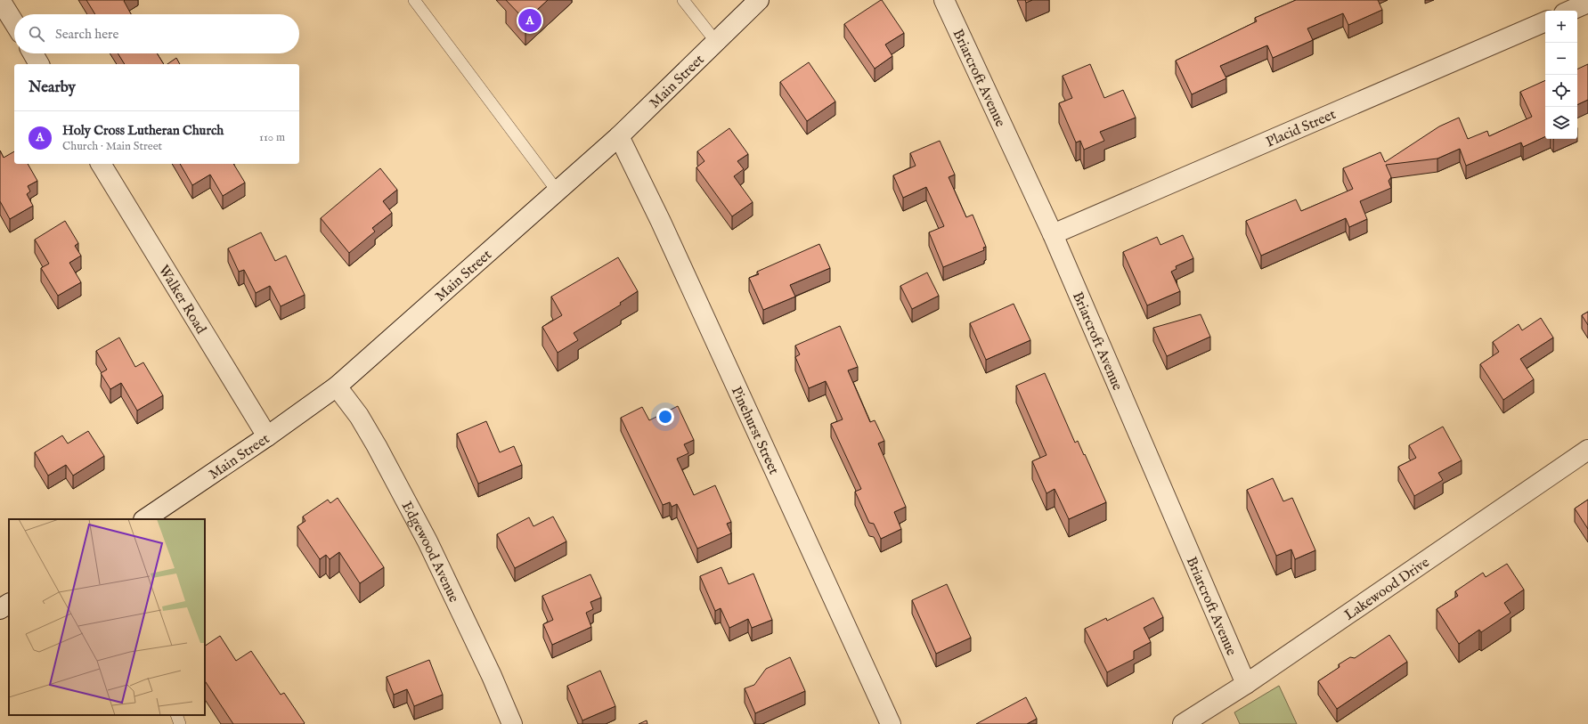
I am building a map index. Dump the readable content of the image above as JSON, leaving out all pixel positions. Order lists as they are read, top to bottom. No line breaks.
{"streets":{"street":["Briarcroft Avenue","Main Street","Placid Street","Walker Road","Pinehurst Street","Edgewood Avenue","Lakewood Drive"]},"crossings":[["Briarcroft Avenue","Placid Street"],["Briarcroft Avenue","Lakewood Drive"],["Main Street","Walker Road"],["Main Street","Pinehurst Street"],["Main Street","Edgewood Avenue"]],"page":{"pins":"A","map_buttons":["+","−"],"search":"Search here","heading":"Nearby","list":[{"mark":"A","name":"Holy Cross Lutheran Church","note":"Church · Main Street","value":"110 m"}]}}
